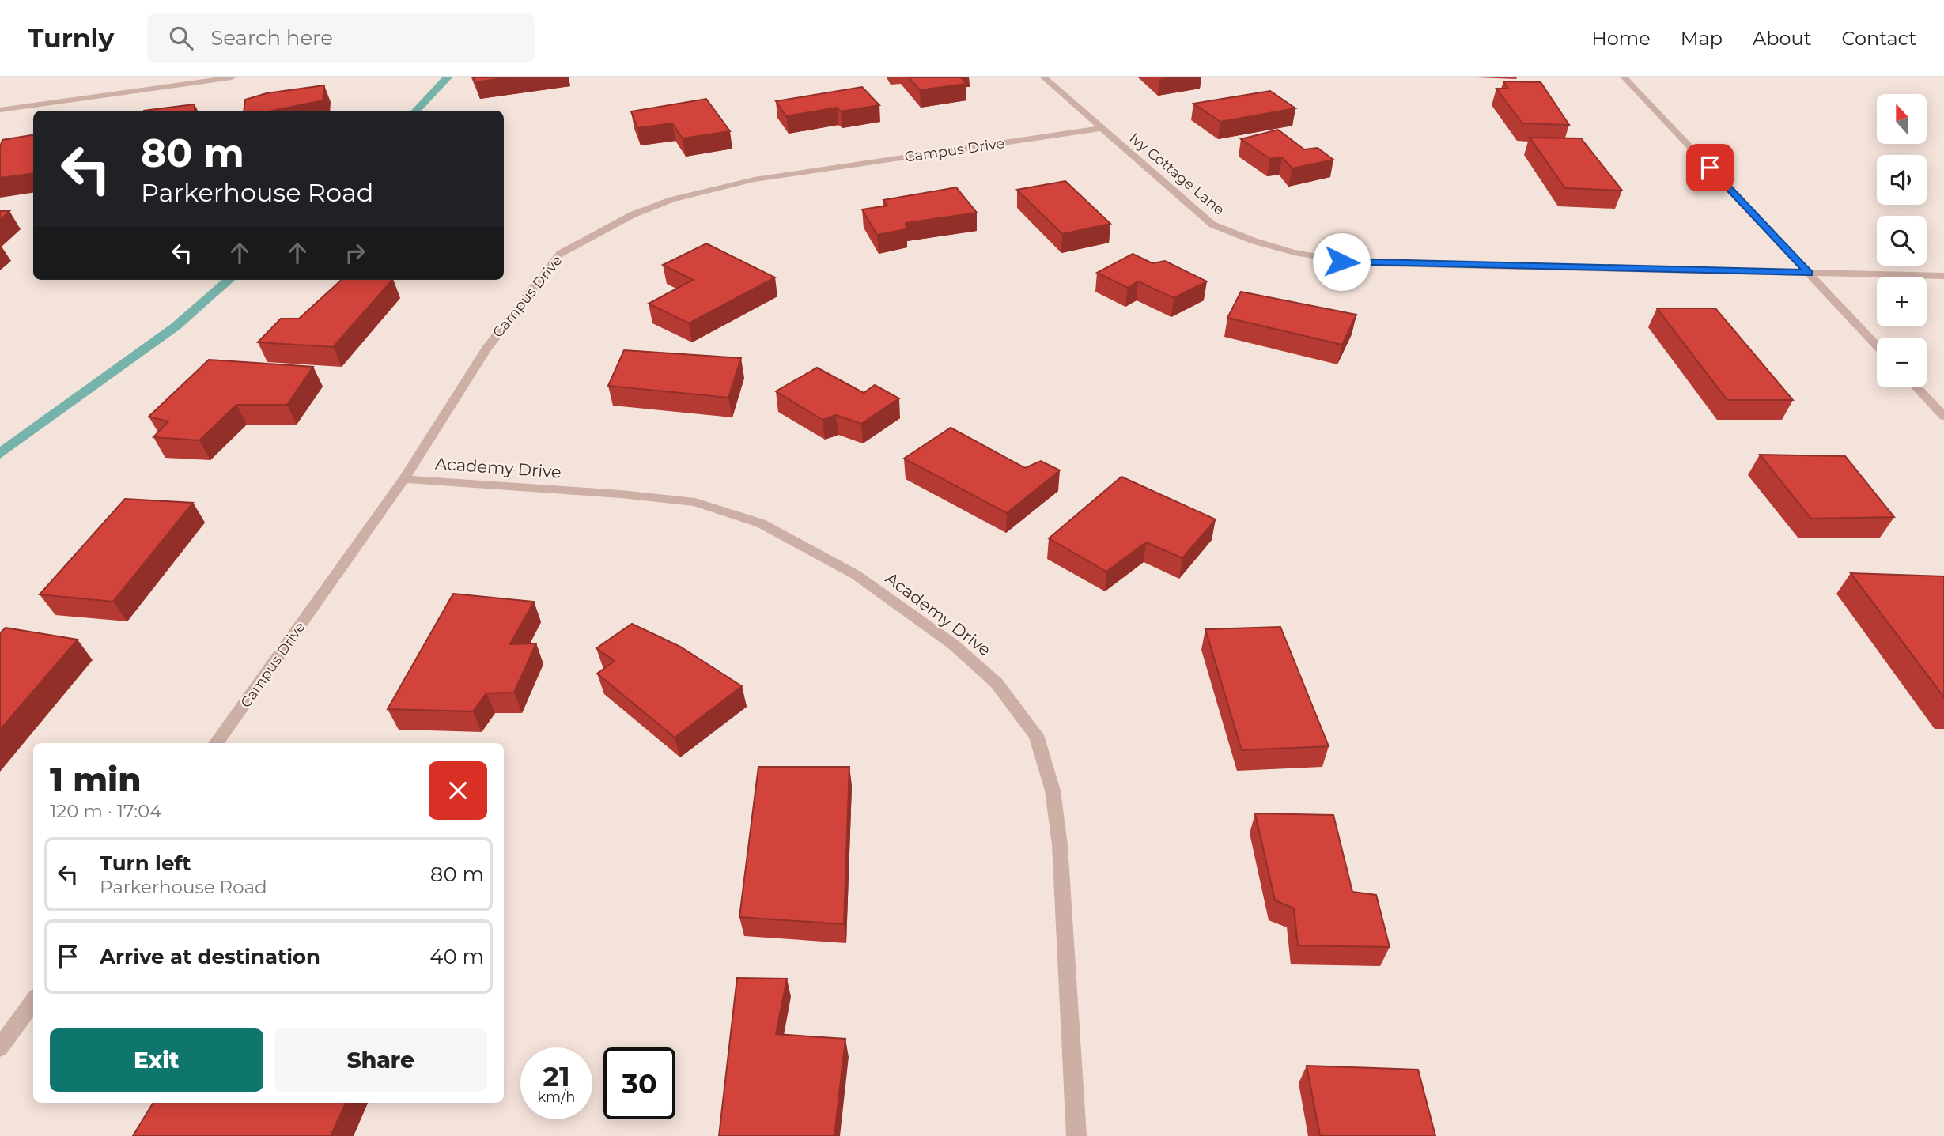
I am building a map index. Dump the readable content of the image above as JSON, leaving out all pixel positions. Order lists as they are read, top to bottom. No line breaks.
{"streets":{"street":["Campus Drive","Ivy Cottage Lane","Academy Drive"]},"crossings":[["Campus Drive","Ivy Cottage Lane"],["Campus Drive","Academy Drive"]],"north":"top","page":{"header":"Turnly","search":"Search here","nav":["Home","Map","About","Contact"],"map_buttons":["+","−"],"turn":["80 m","Parkerhouse Road"],"heading":["1 min","120 m · 17:04"],"list":[{"name":"Turn left","note":"Parkerhouse Road","value":"80 m"},{"name":"Arrive at destination","value":"40 m"}],"buttons":["Exit","Share"],"speed":"21 km/h","limit":"30"}}
